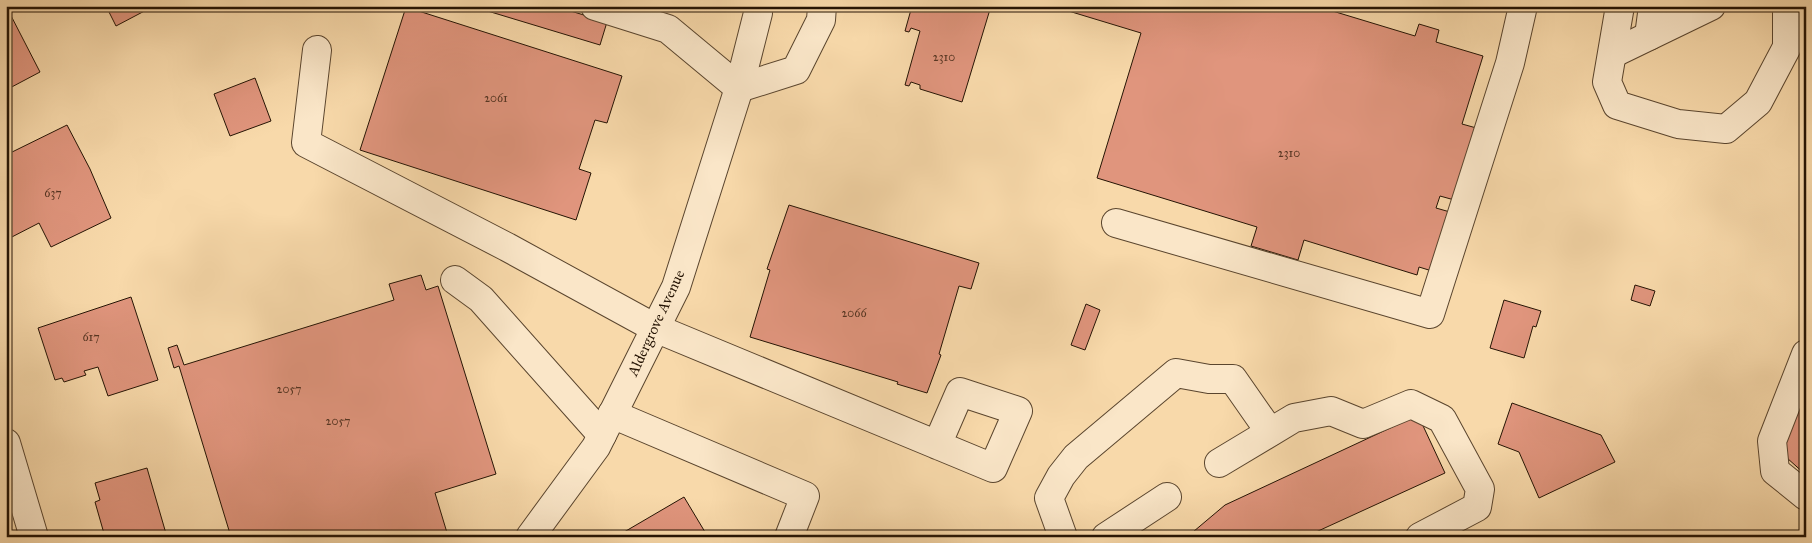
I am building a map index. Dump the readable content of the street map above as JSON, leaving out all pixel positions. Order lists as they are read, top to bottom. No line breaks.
{"streets":{"street":["Aldergrove Avenue"]},"house_numbers":["2310","2061","2310","637","2066","617","2057","2057"]}
